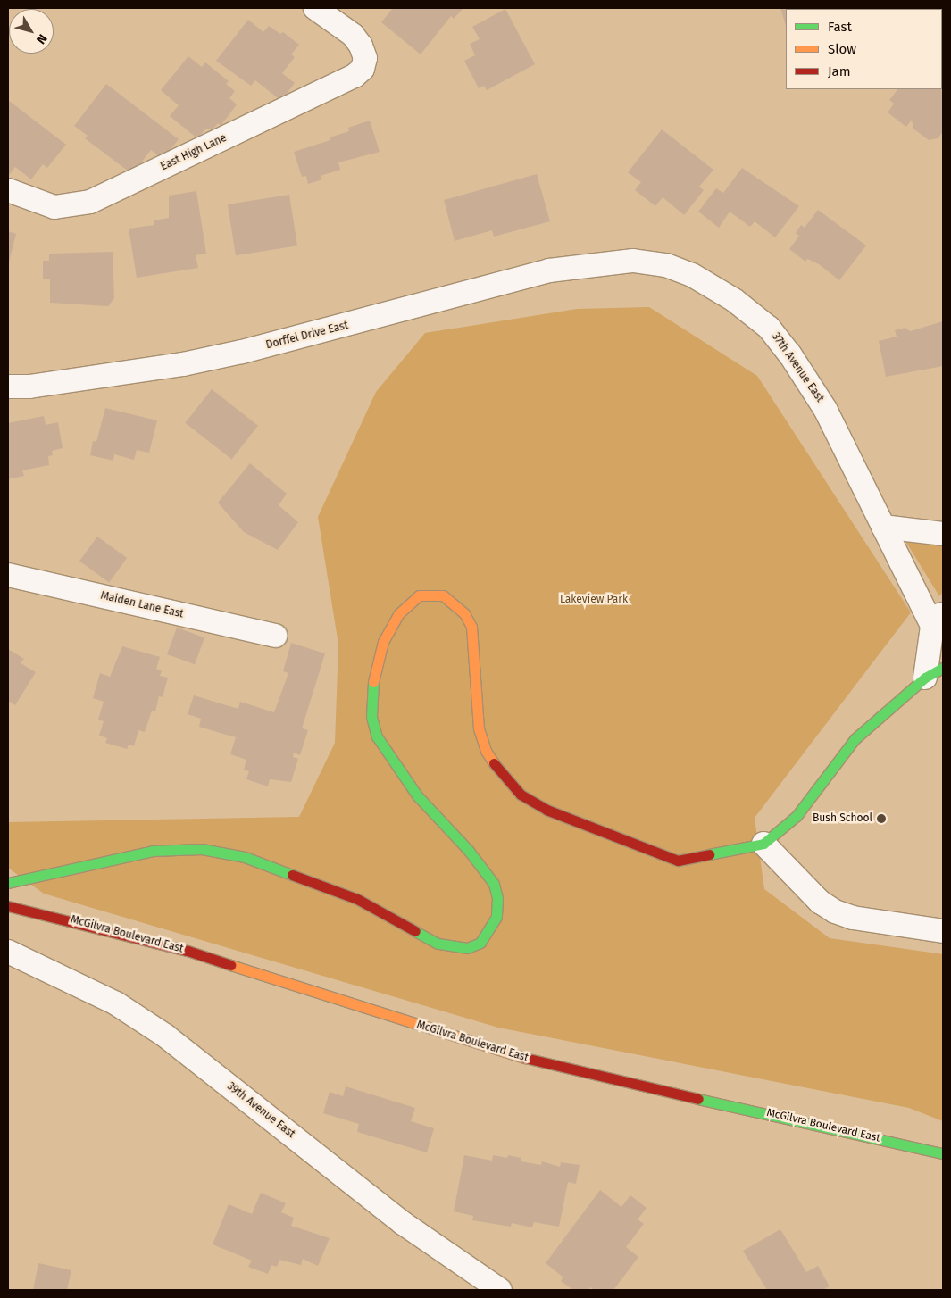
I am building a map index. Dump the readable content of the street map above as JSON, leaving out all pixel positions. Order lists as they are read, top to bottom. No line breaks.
{"streets":{"main road":["McGilvra Boulevard East"],"street":["East High Lane","Dorffel Drive East","37th Avenue East","Maiden Lane East","39th Avenue East"]},"crossings":[["Dorffel Drive East","37th Avenue East"]],"parks":["Lakeview Park"],"places":["Bush School"],"legend":["Fast","Slow","Jam"],"north":"bottom right"}
